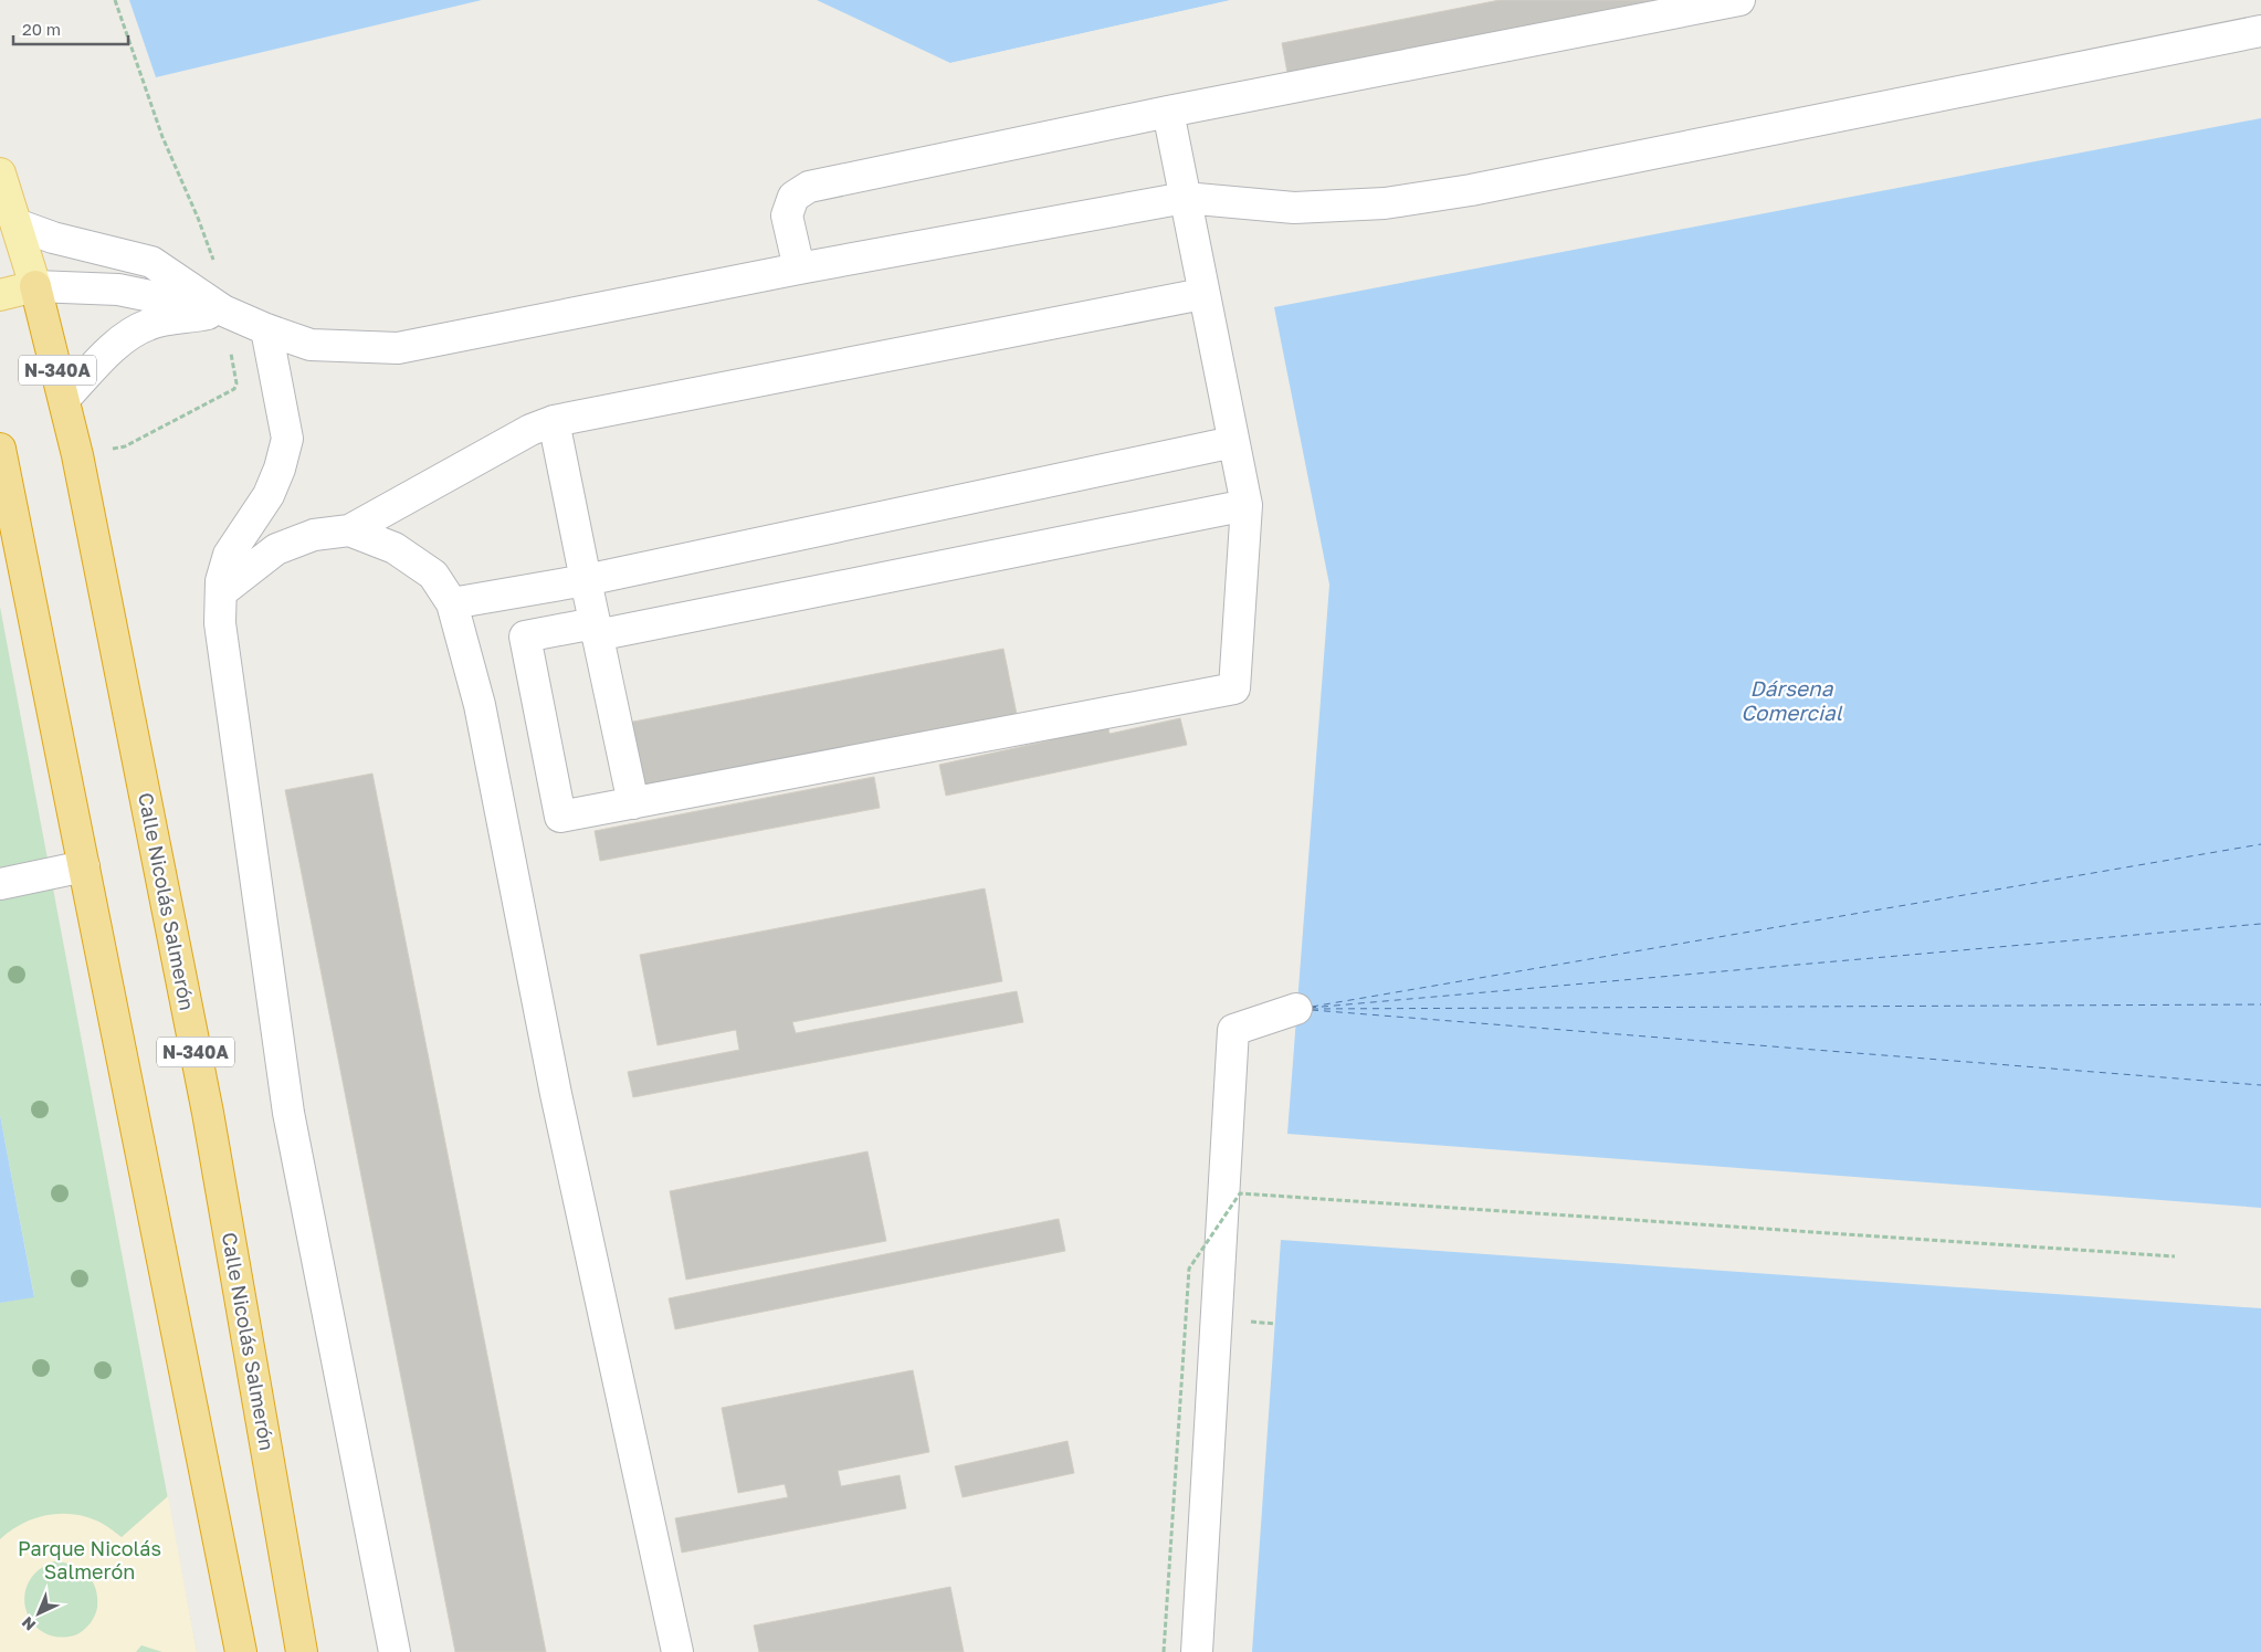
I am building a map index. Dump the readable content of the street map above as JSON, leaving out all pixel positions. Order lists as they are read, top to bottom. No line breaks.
{"streets":{"highway":["N-340A","Calle Nicolás Salmerón"]},"water":["Dársena Comercial"],"parks":["Parque Nicolás Salmerón"],"scale_bar":"20 m","north":"bottom left"}
